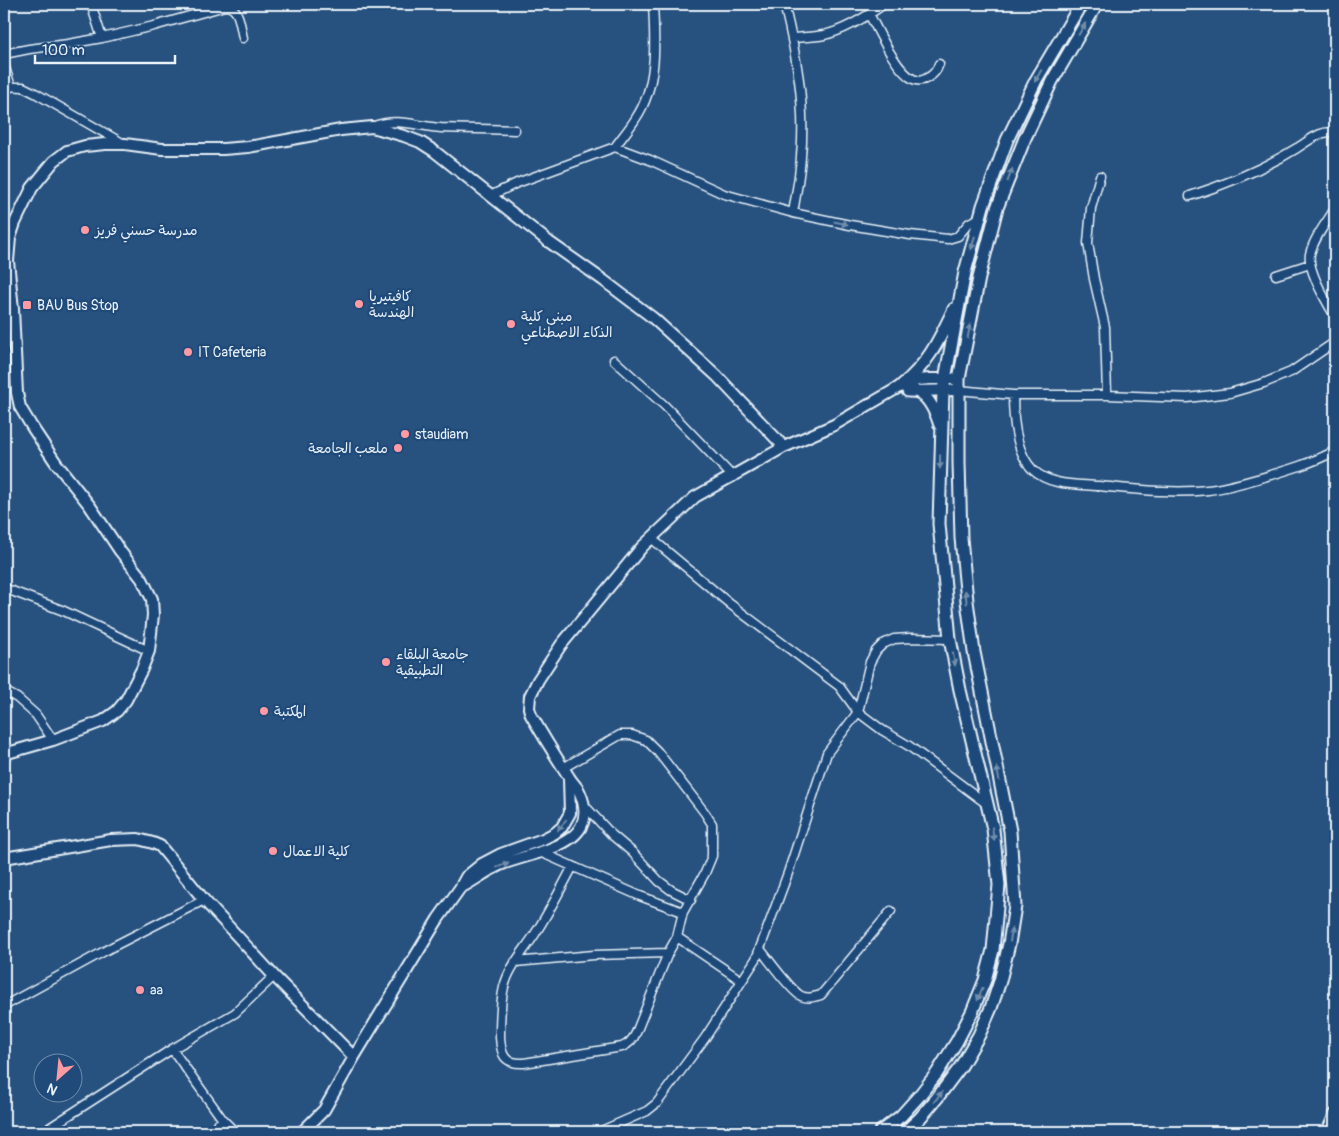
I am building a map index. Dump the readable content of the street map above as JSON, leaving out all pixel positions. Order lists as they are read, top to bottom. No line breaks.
{"places":{"other":["مدرسة حسني فريز","كافيتيريا الهندسة","مبنى كلية الذكاء الاصطناعي","IT Cafeteria","staudiam","ملعب الجامعة","جامعة البلقاء التطبيقية","المكتبة","كلية الاعمال","aa"],"transit":["BAU Bus Stop"]},"scale_bar":"100 m","north":"bottom left"}
